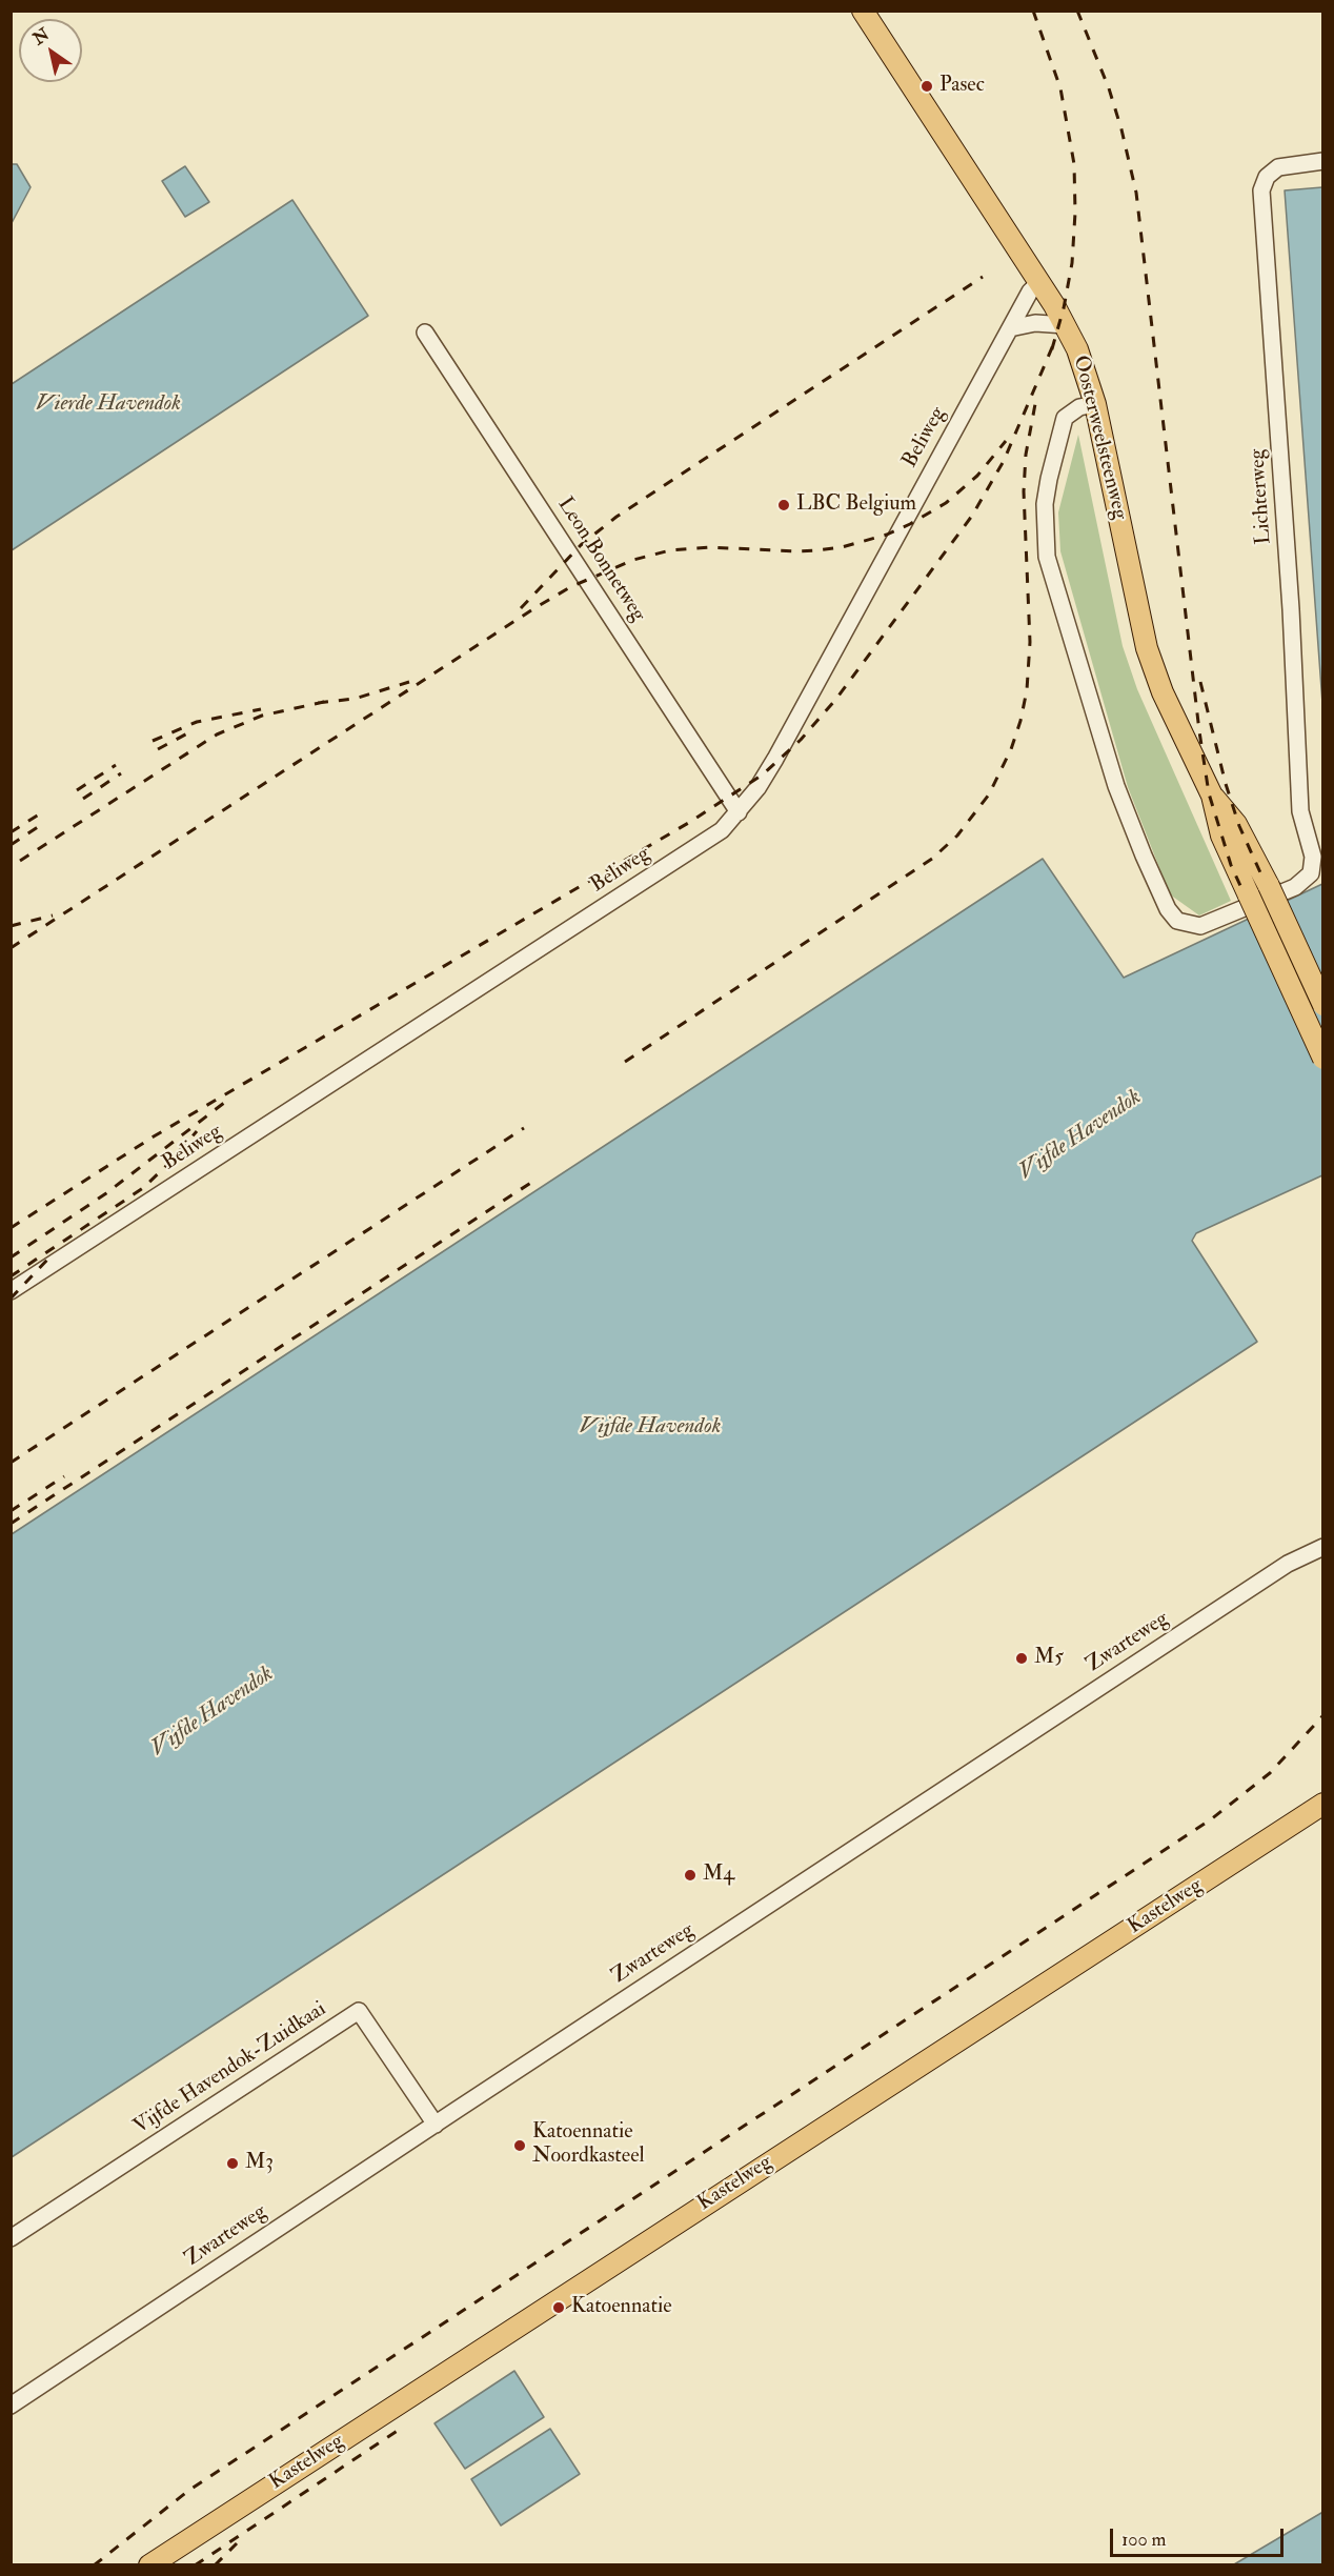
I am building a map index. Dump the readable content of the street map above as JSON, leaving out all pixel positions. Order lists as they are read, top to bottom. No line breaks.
{"streets":{"main road":["Oosterweelsteenweg","Kastelweg"],"street":["Beliweg","Lichterweg","Leon Bonnetweg","Zwarteweg","Vijfde Havendok-Zuidkaai"]},"crossings":[["Beliweg","Oosterweelsteenweg"],["Beliweg","Leon Bonnetweg"],["Oosterweelsteenweg","Lichterweg"],["Zwarteweg","Vijfde Havendok-Zuidkaai"]],"water":["Vierde Havendok","Vijfde Havendok"],"places":["Pasec","LBC Belgium","M5","M4","Katoennatie Noordkasteel","M3","Katoennatie"],"scale_bar":"100 m","north":"top left"}
